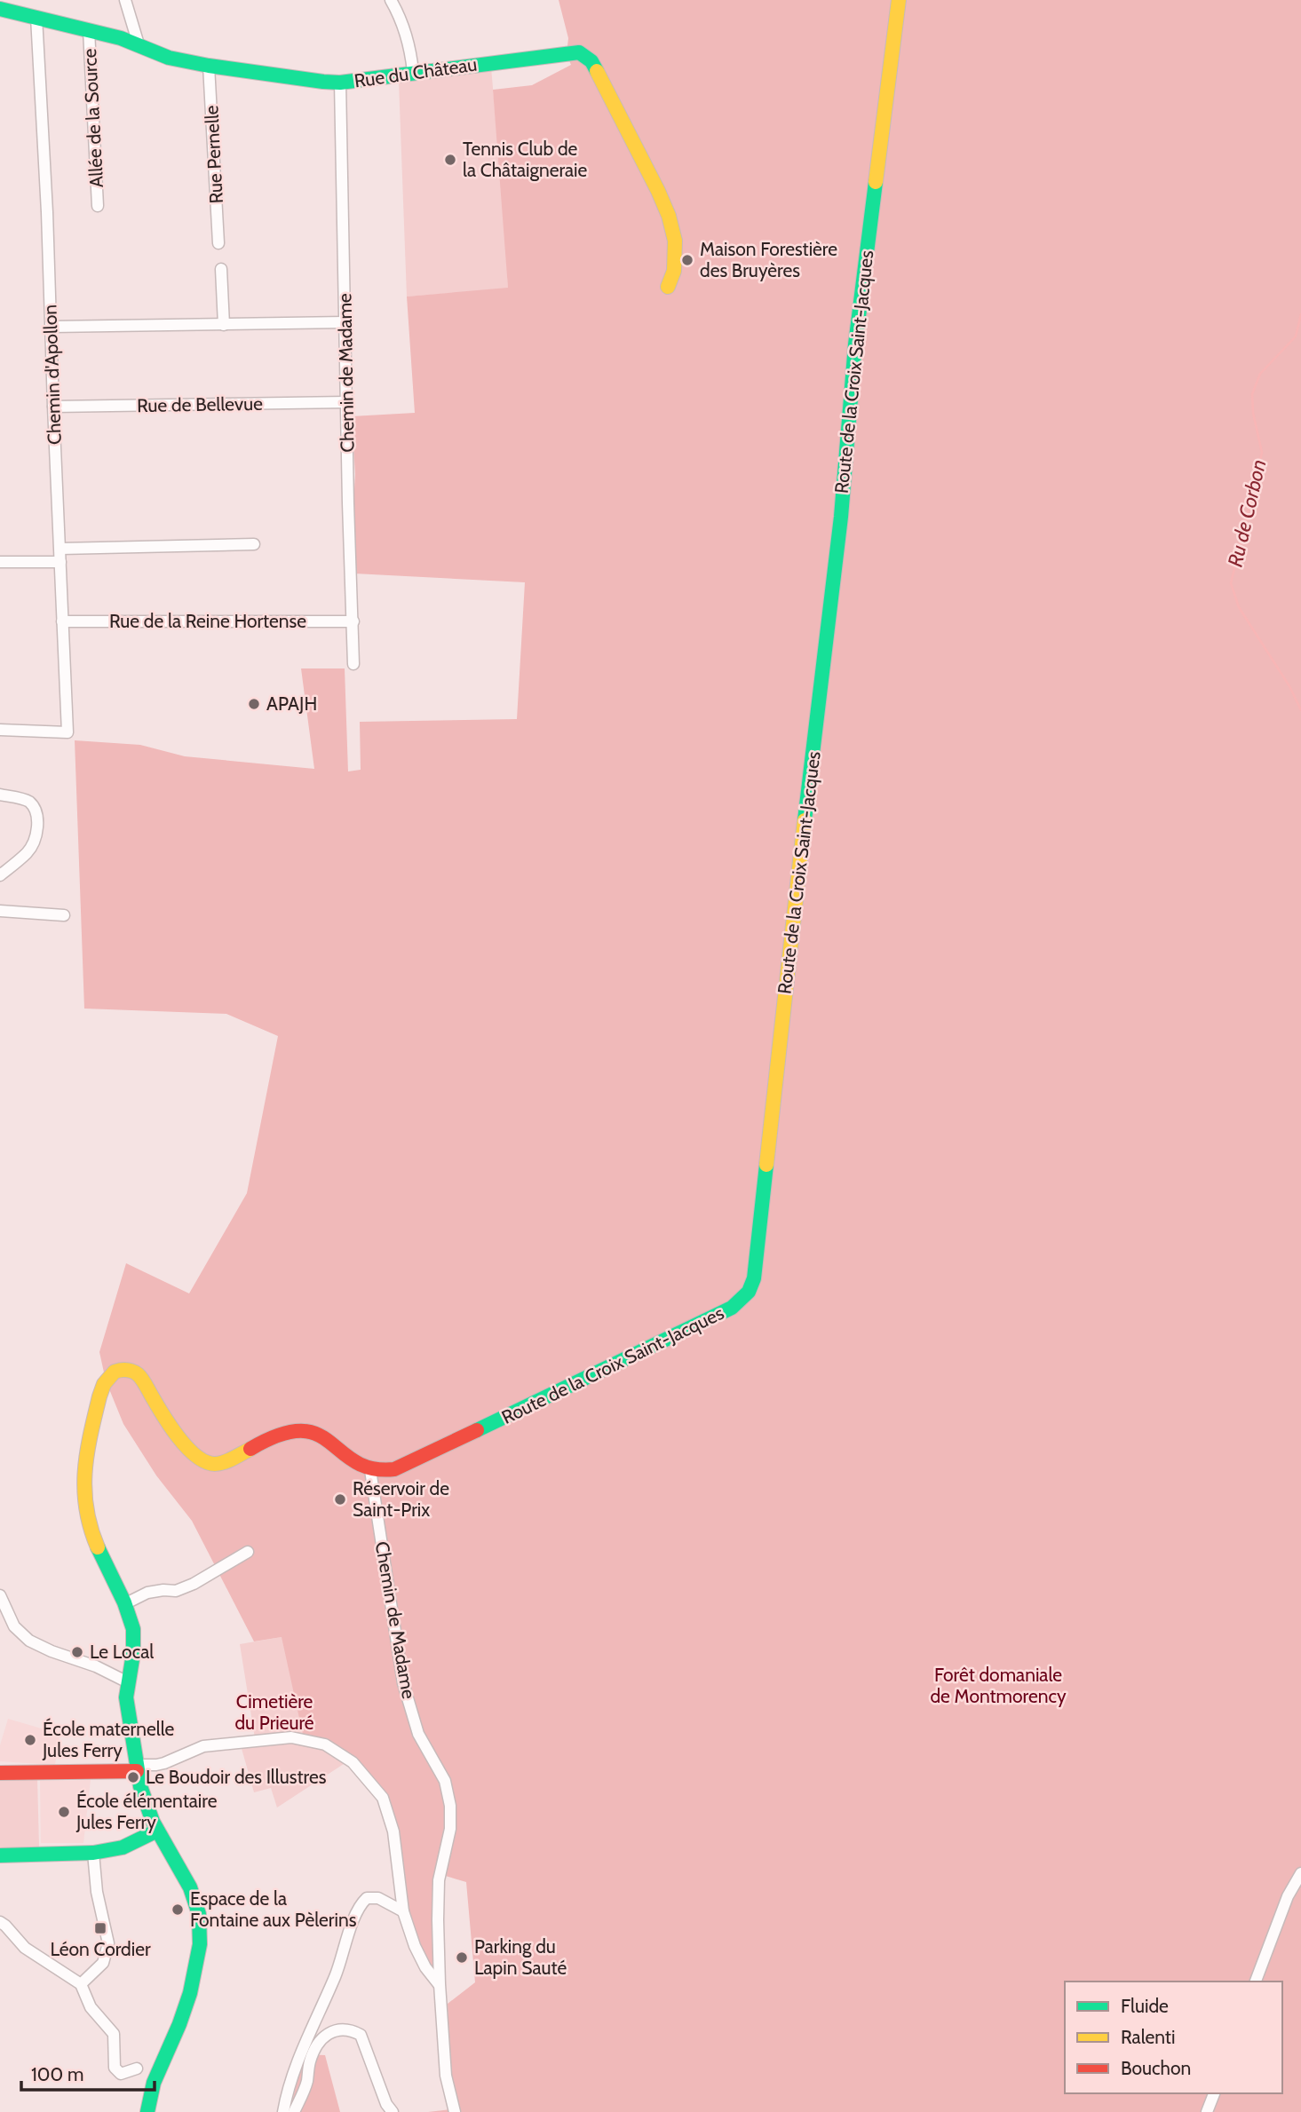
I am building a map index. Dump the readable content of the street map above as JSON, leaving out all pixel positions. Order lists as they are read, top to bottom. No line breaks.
{"streets":{"street":["Rue du Château","Allée de la Source","Rue Pernelle","Route de la Croix Saint-Jacques","Chemin de Madame","Chemin d'Apollon","Rue de Bellevue","Rue de la Reine Hortense"]},"crossings":[["Rue du Château","Allée de la Source"],["Rue du Château","Rue Pernelle"],["Rue du Château","Chemin de Madame"],["Rue du Château","Chemin d'Apollon"],["Route de la Croix Saint-Jacques","Chemin de Madame"],["Chemin de Madame","Rue de Bellevue"],["Chemin de Madame","Rue de la Reine Hortense"],["Chemin d'Apollon","Rue de Bellevue"],["Chemin d'Apollon","Rue de la Reine Hortense"]],"water":["Ru de Corbon"],"parks":["Forêt domaniale de Montmorency","Cimetière du Prieuré"],"places":{"other":["Tennis Club de la Châtaigneraie","Maison Forestière des Bruyères","APAJH","Réservoir de Saint-Prix","Le Local","École maternelle Jules Ferry","Le Boudoir des Illustres","École élémentaire Jules Ferry","Espace de la Fontaine aux Pèlerins","Parking du Lapin Sauté"],"transit":["Léon Cordier"]},"legend":["Fluide","Ralenti","Bouchon"],"scale_bar":"100 m"}
